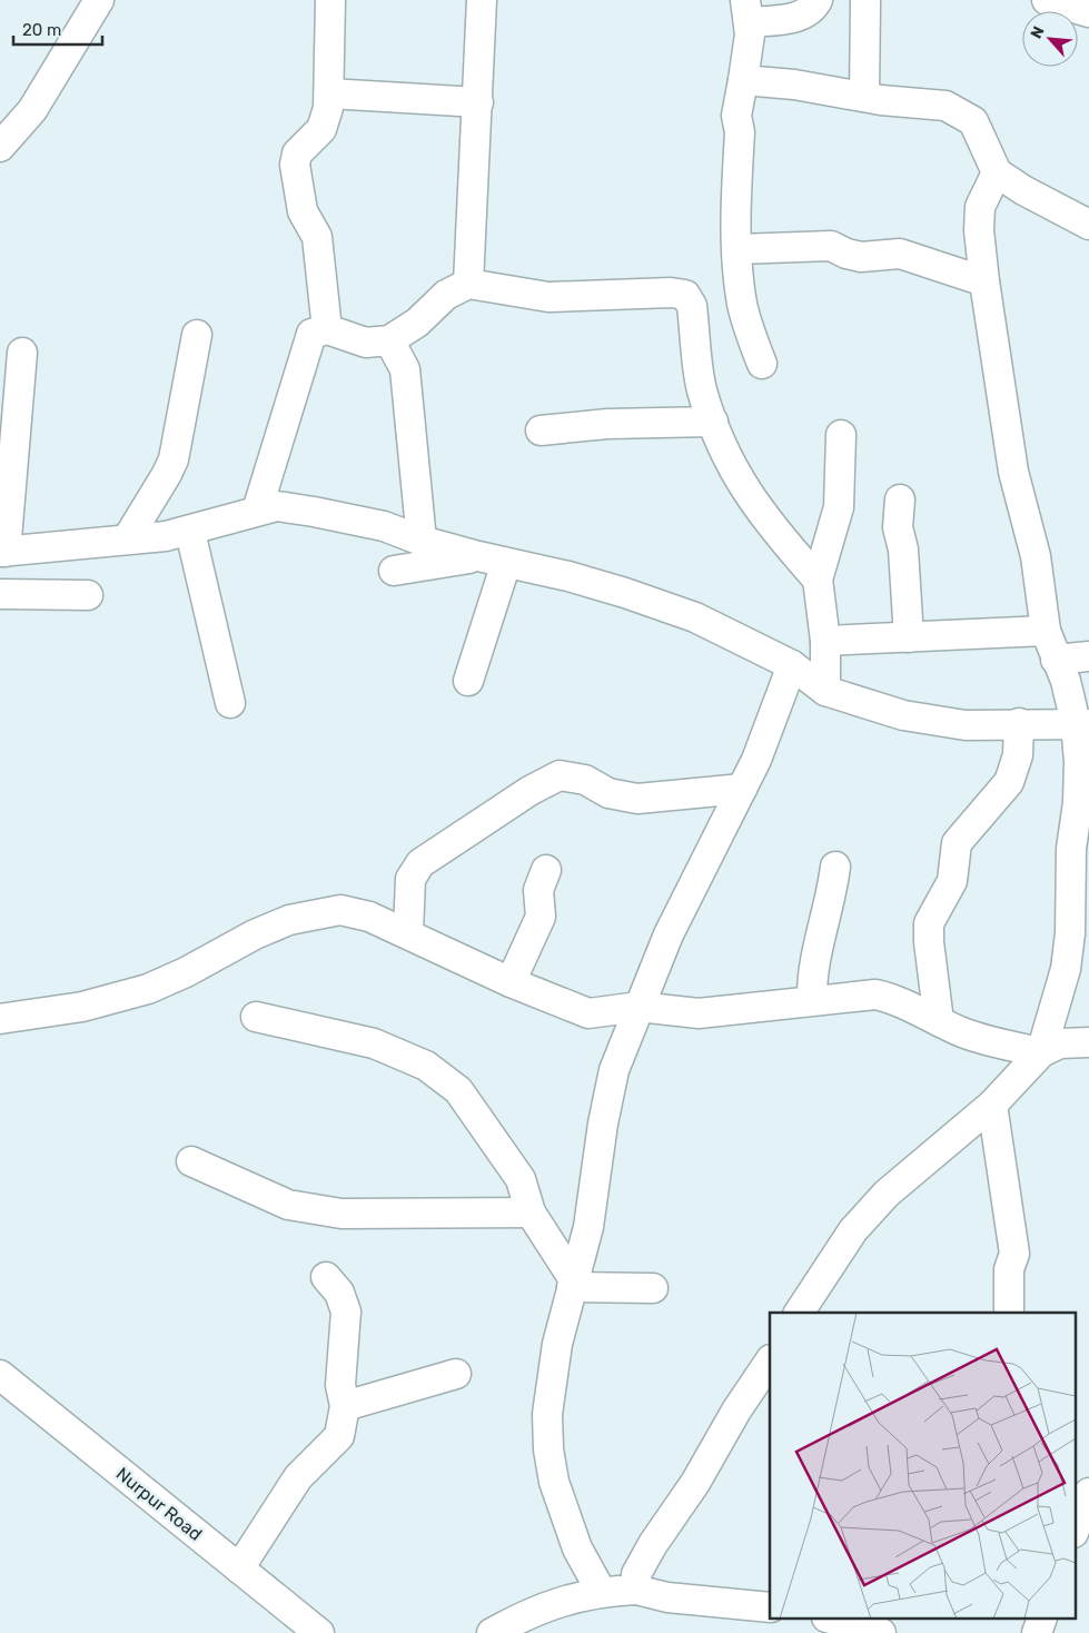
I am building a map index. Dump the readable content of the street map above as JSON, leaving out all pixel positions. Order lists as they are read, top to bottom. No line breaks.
{"streets":{"street":["Nurpur Road"]},"scale_bar":"20 m","north":"top left"}
